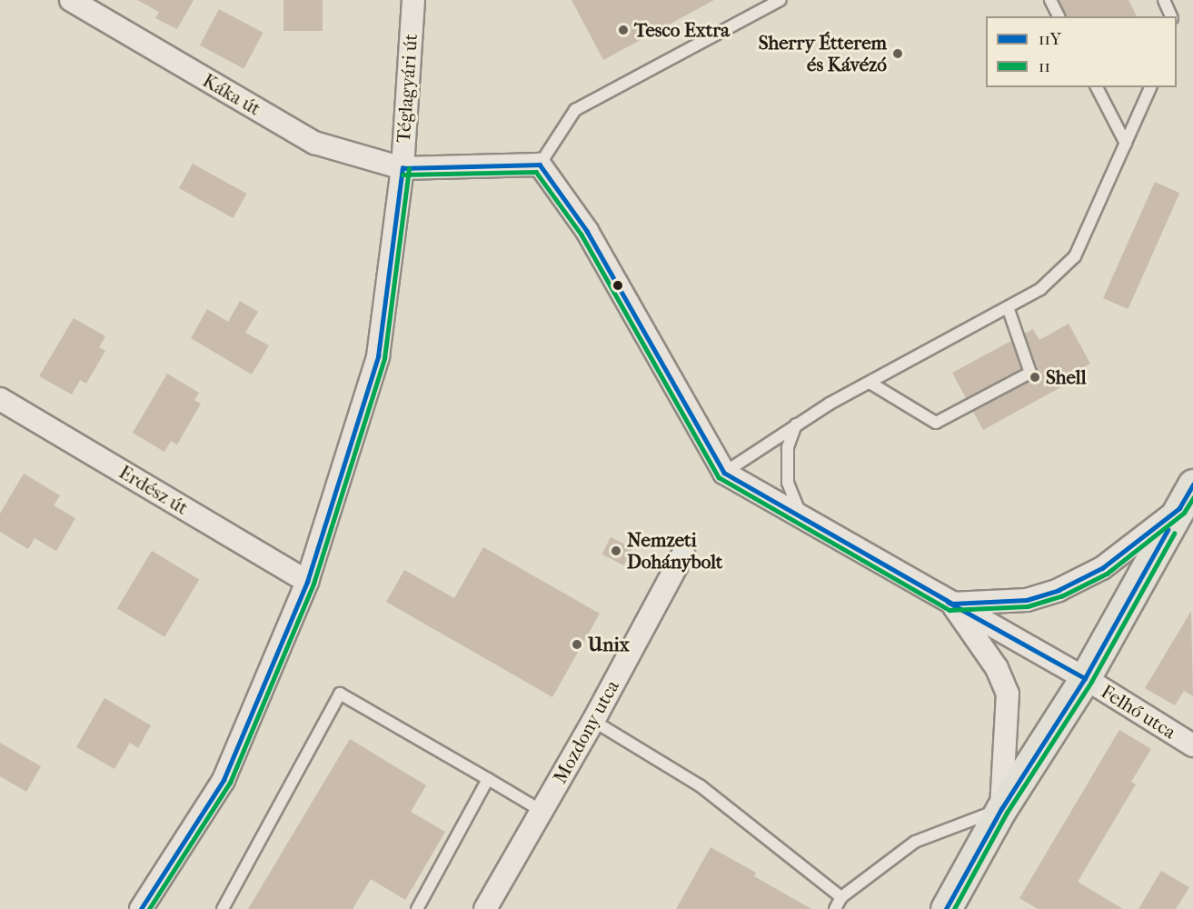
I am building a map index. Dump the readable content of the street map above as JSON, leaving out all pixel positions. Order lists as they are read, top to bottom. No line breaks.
{"streets":{"street":["Téglagyári út","Káka út","Erdész út","Felhő utca","Mozdony utca"]},"crossings":[["Téglagyári út","Káka út"],["Téglagyári út","Erdész út"]],"places":["Tesco Extra","Sherry Étterem és Kávézó","Shell","Nemzeti Dohánybolt","Unix"],"lines":["transit line 11Y","transit line 11"],"legend":["11Y","11"]}
